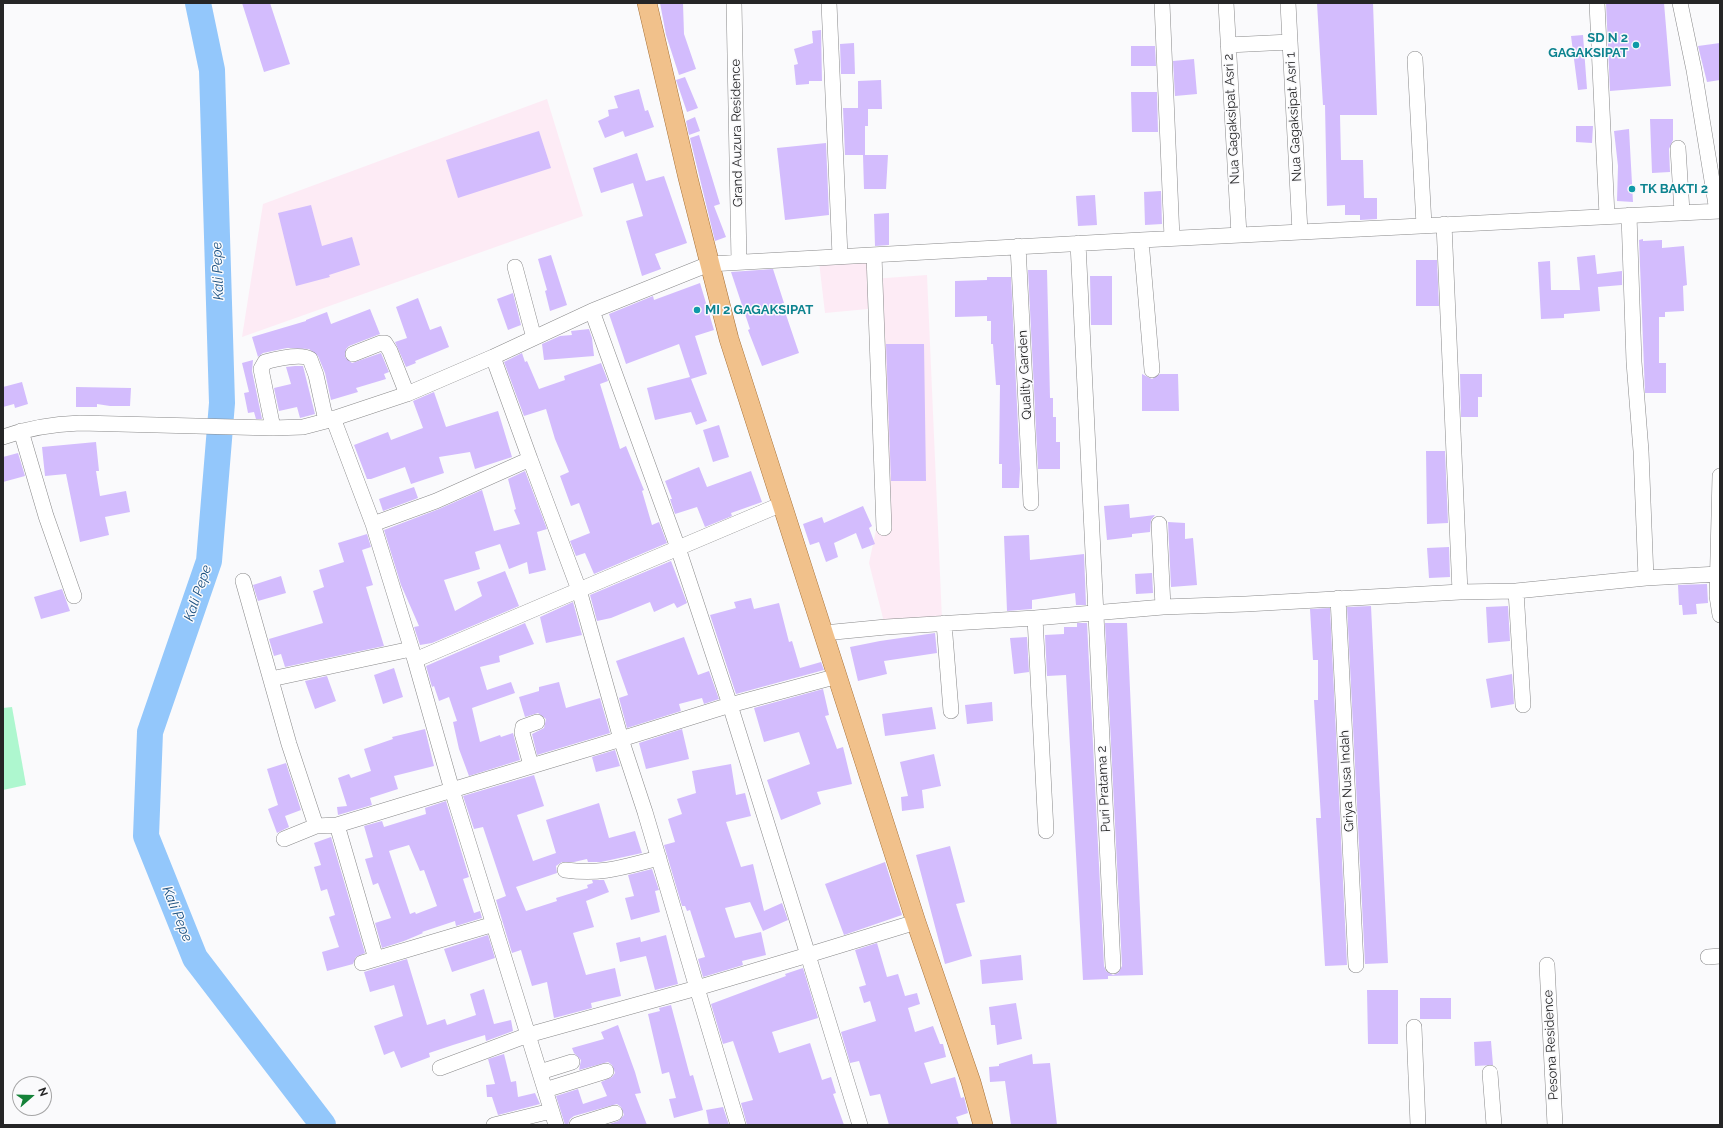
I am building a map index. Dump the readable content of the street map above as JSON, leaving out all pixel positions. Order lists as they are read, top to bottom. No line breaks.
{"streets":{"street":["Nua Gagaksipat Asri 1","Nua Gagaksipat Asri 2","Grand Auzura Residence","Quality Garden","Griya Nusa Indah","Puri Pratama 2","Pesona Residence"]},"water":["Kali Pepe"],"places":["SD N 2 GAGAKSIPAT","TK BAKTI 2","MI 2 GAGAKSIPAT"],"north":"right"}
